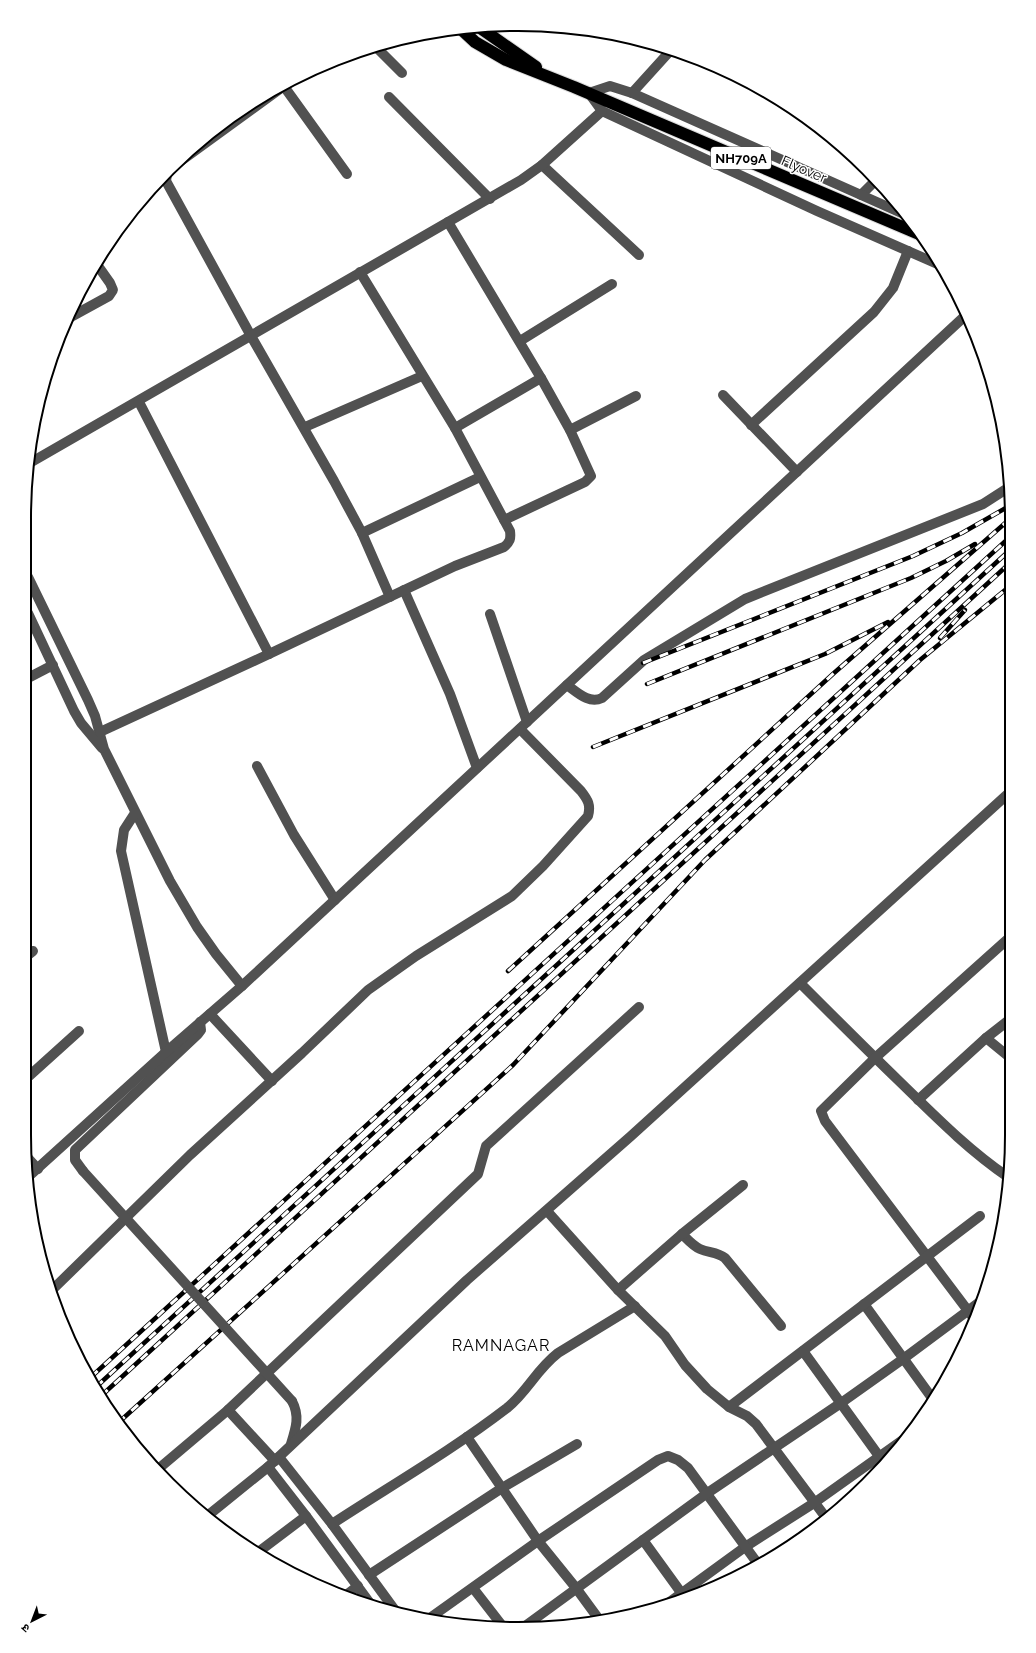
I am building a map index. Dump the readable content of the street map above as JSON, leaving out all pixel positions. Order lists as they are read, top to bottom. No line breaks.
{"streets":{"highway":["NH709A","Flyover"]},"crossings":[["NH709A","Flyover"]],"districts":["RAMNAGAR"],"north":"bottom left"}
